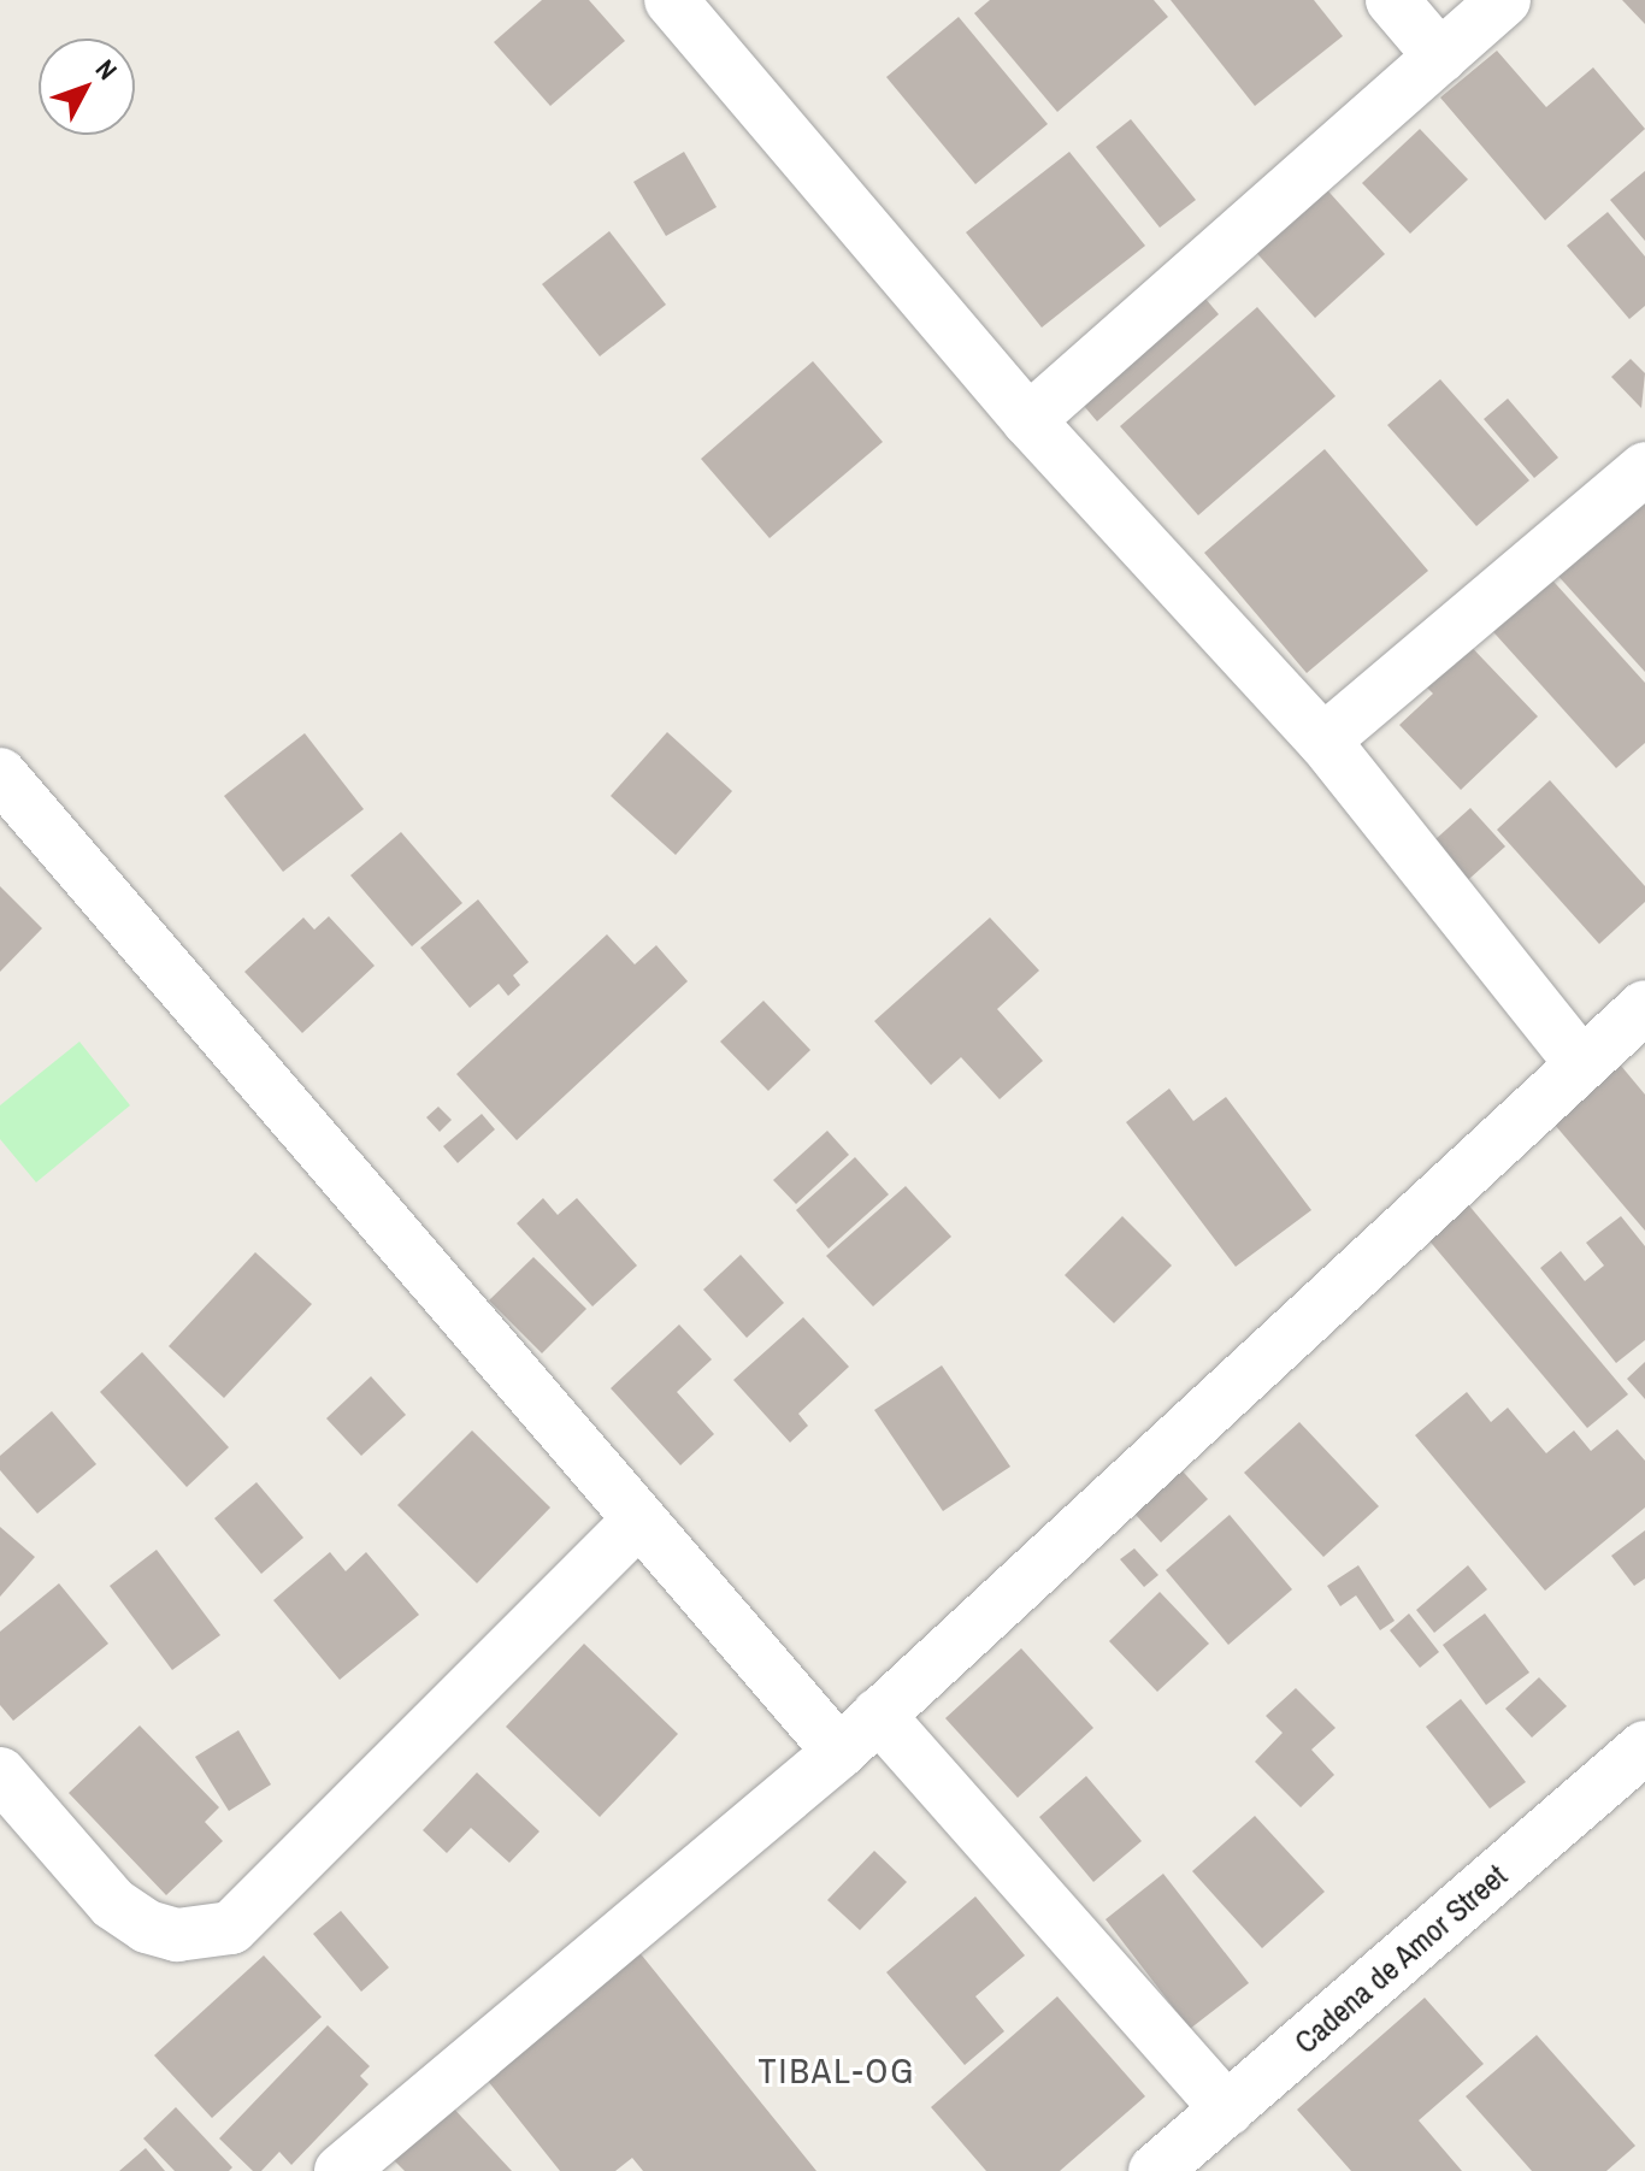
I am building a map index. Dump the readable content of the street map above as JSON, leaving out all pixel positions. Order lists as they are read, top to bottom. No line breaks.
{"streets":{"street":["Cadena de Amor Street"]},"districts":["TIBAL-OG"],"north":"top right"}
